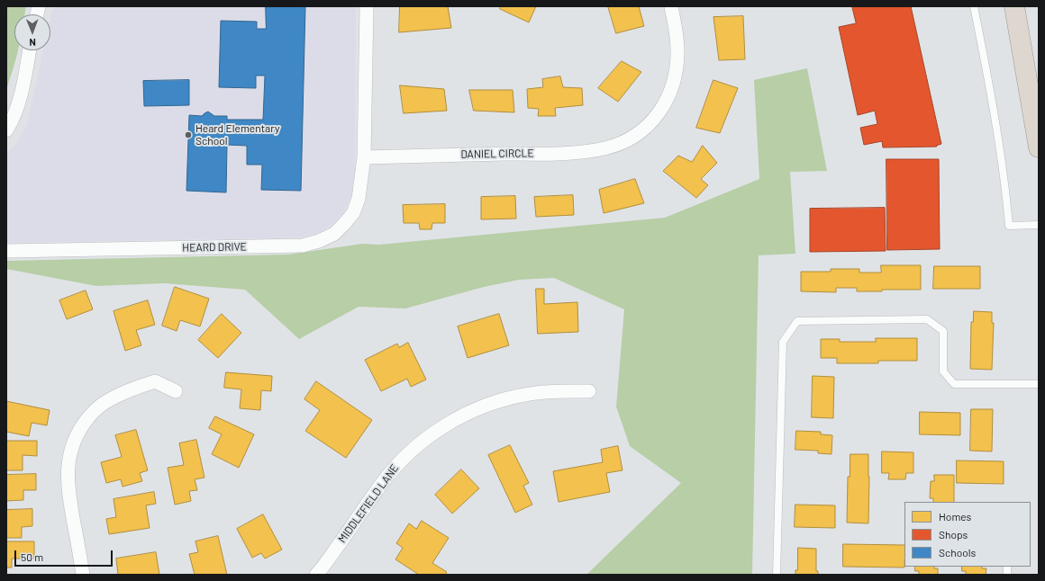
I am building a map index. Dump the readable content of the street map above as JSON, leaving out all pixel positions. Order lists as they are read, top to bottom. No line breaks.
{"streets":{"street":["DANIEL CIRCLE","HEARD DRIVE","MIDDLEFIELD LANE"]},"crossings":[["DANIEL CIRCLE","HEARD DRIVE"]],"places":["Heard Elementary School"],"legend":["Homes","Shops","Schools"],"scale_bar":"50 m","north":"bottom"}
